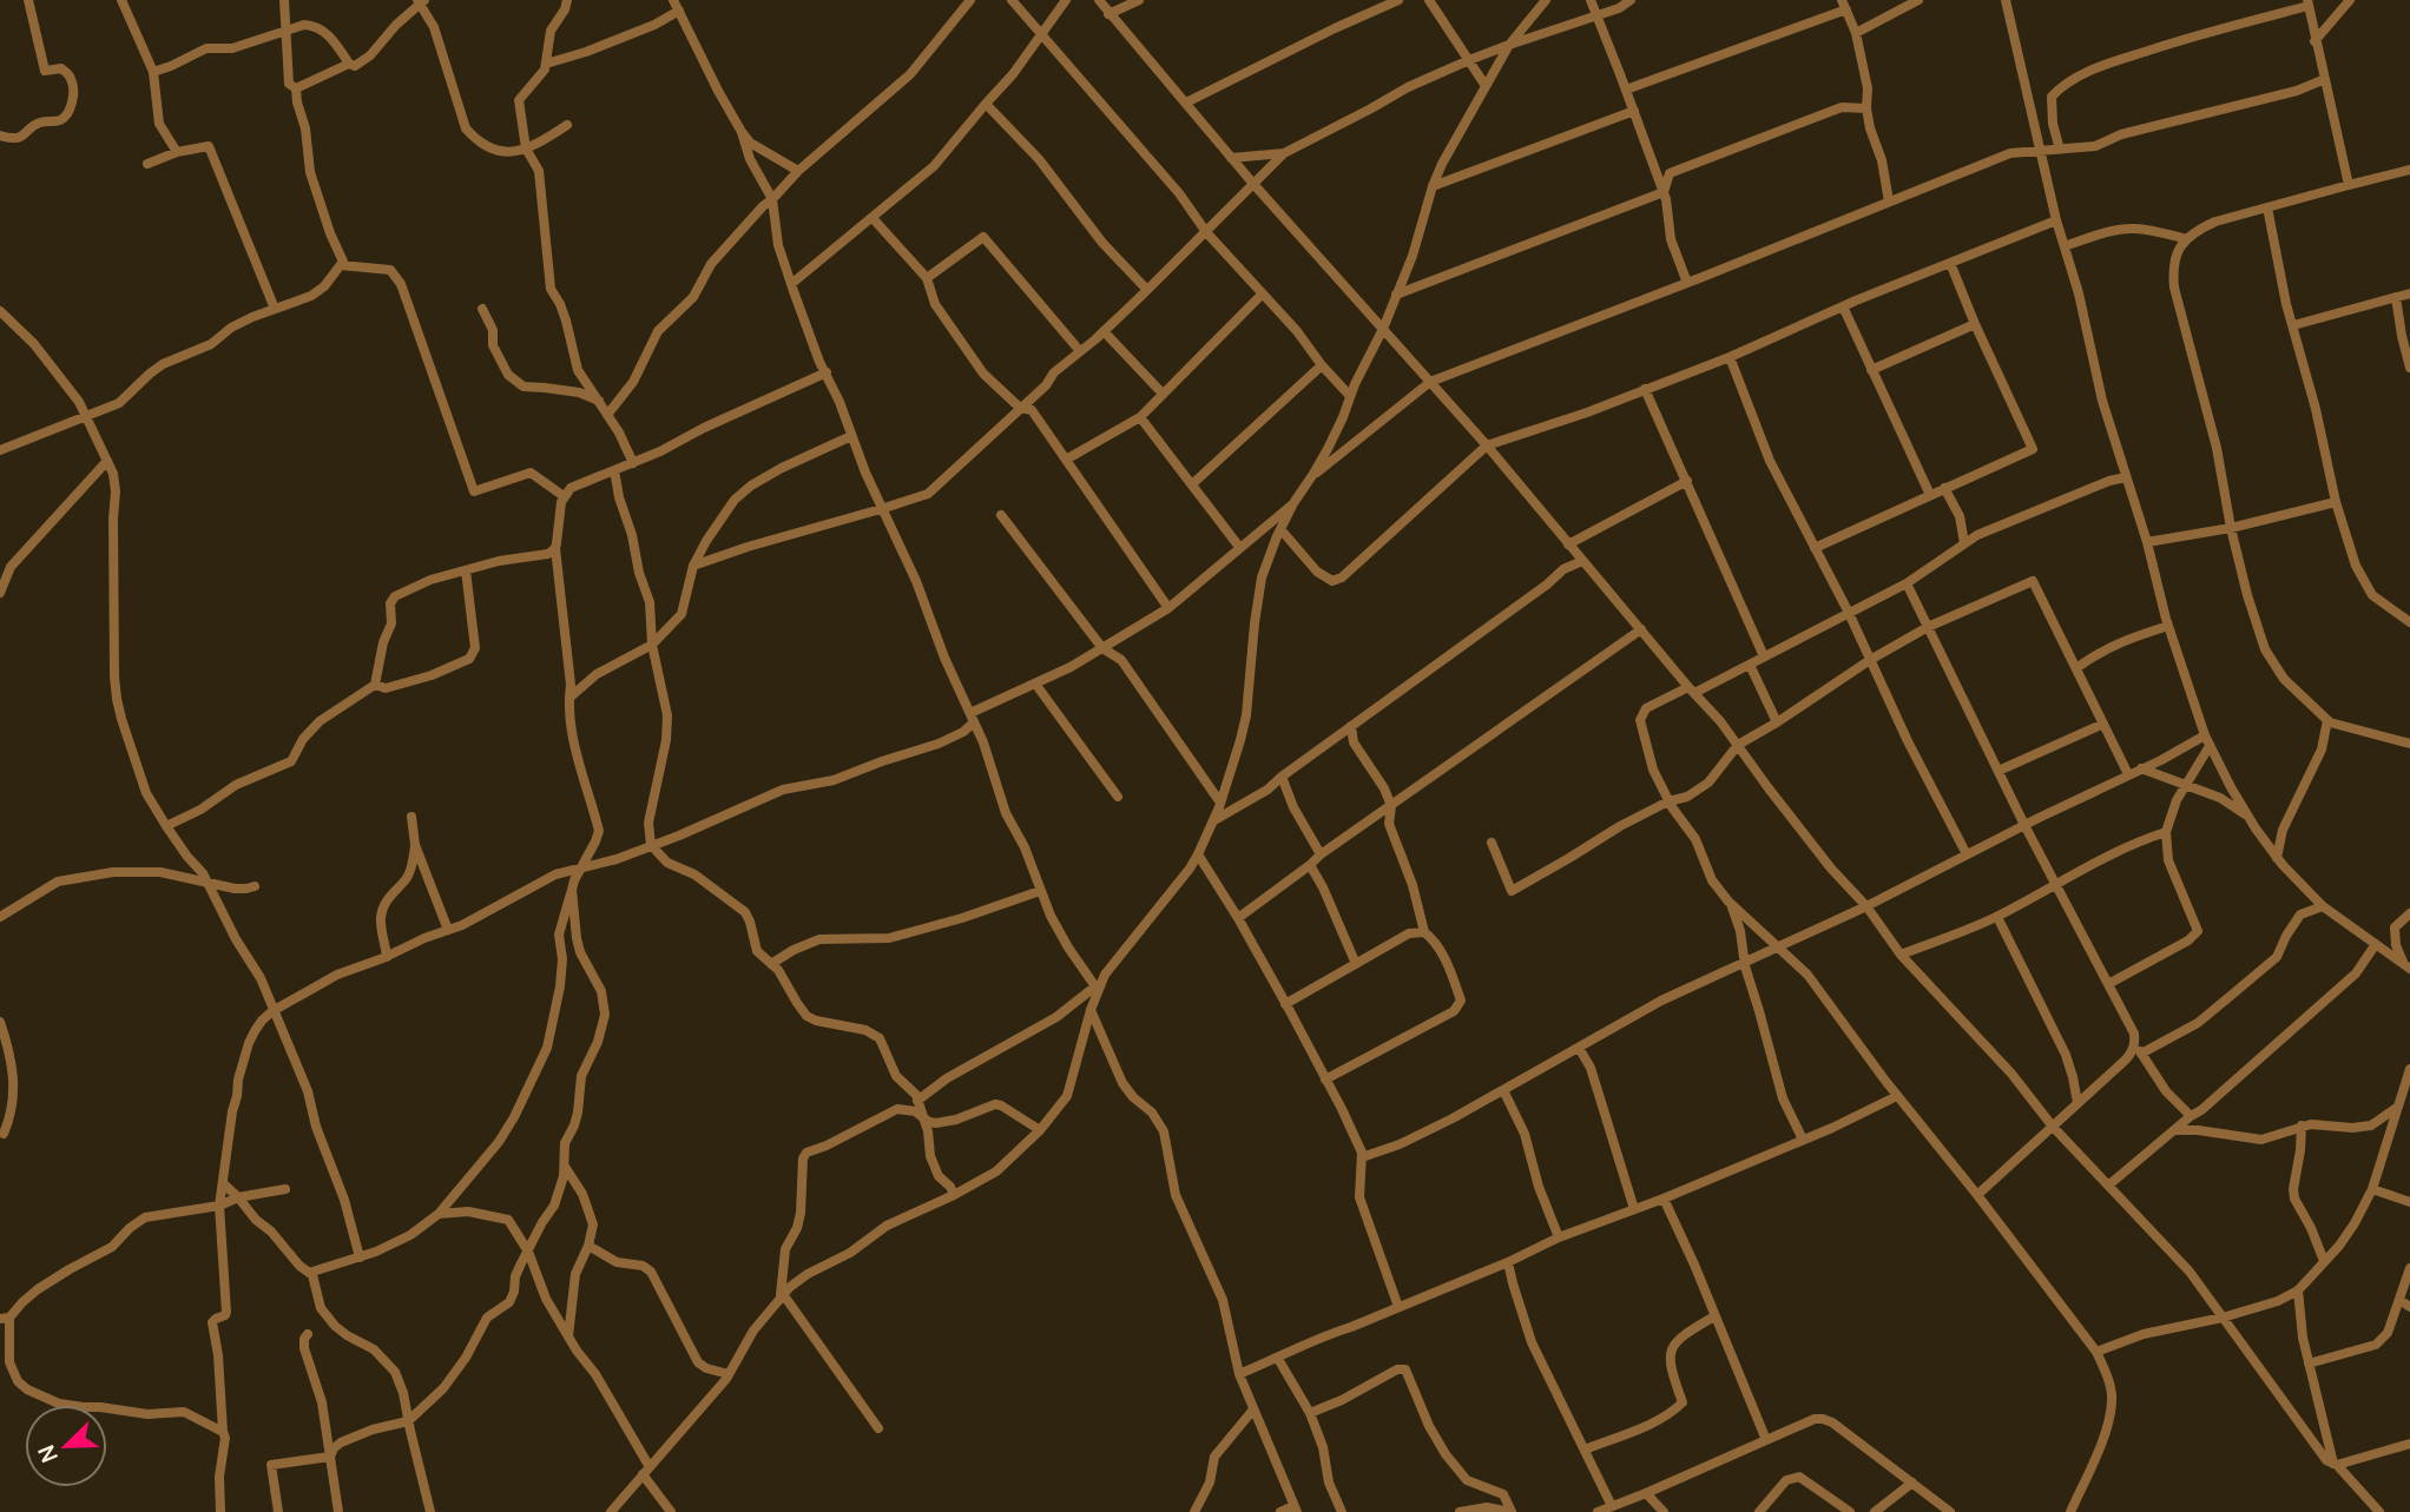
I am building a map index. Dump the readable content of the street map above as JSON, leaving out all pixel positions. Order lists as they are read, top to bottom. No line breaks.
{"north":"bottom left"}
